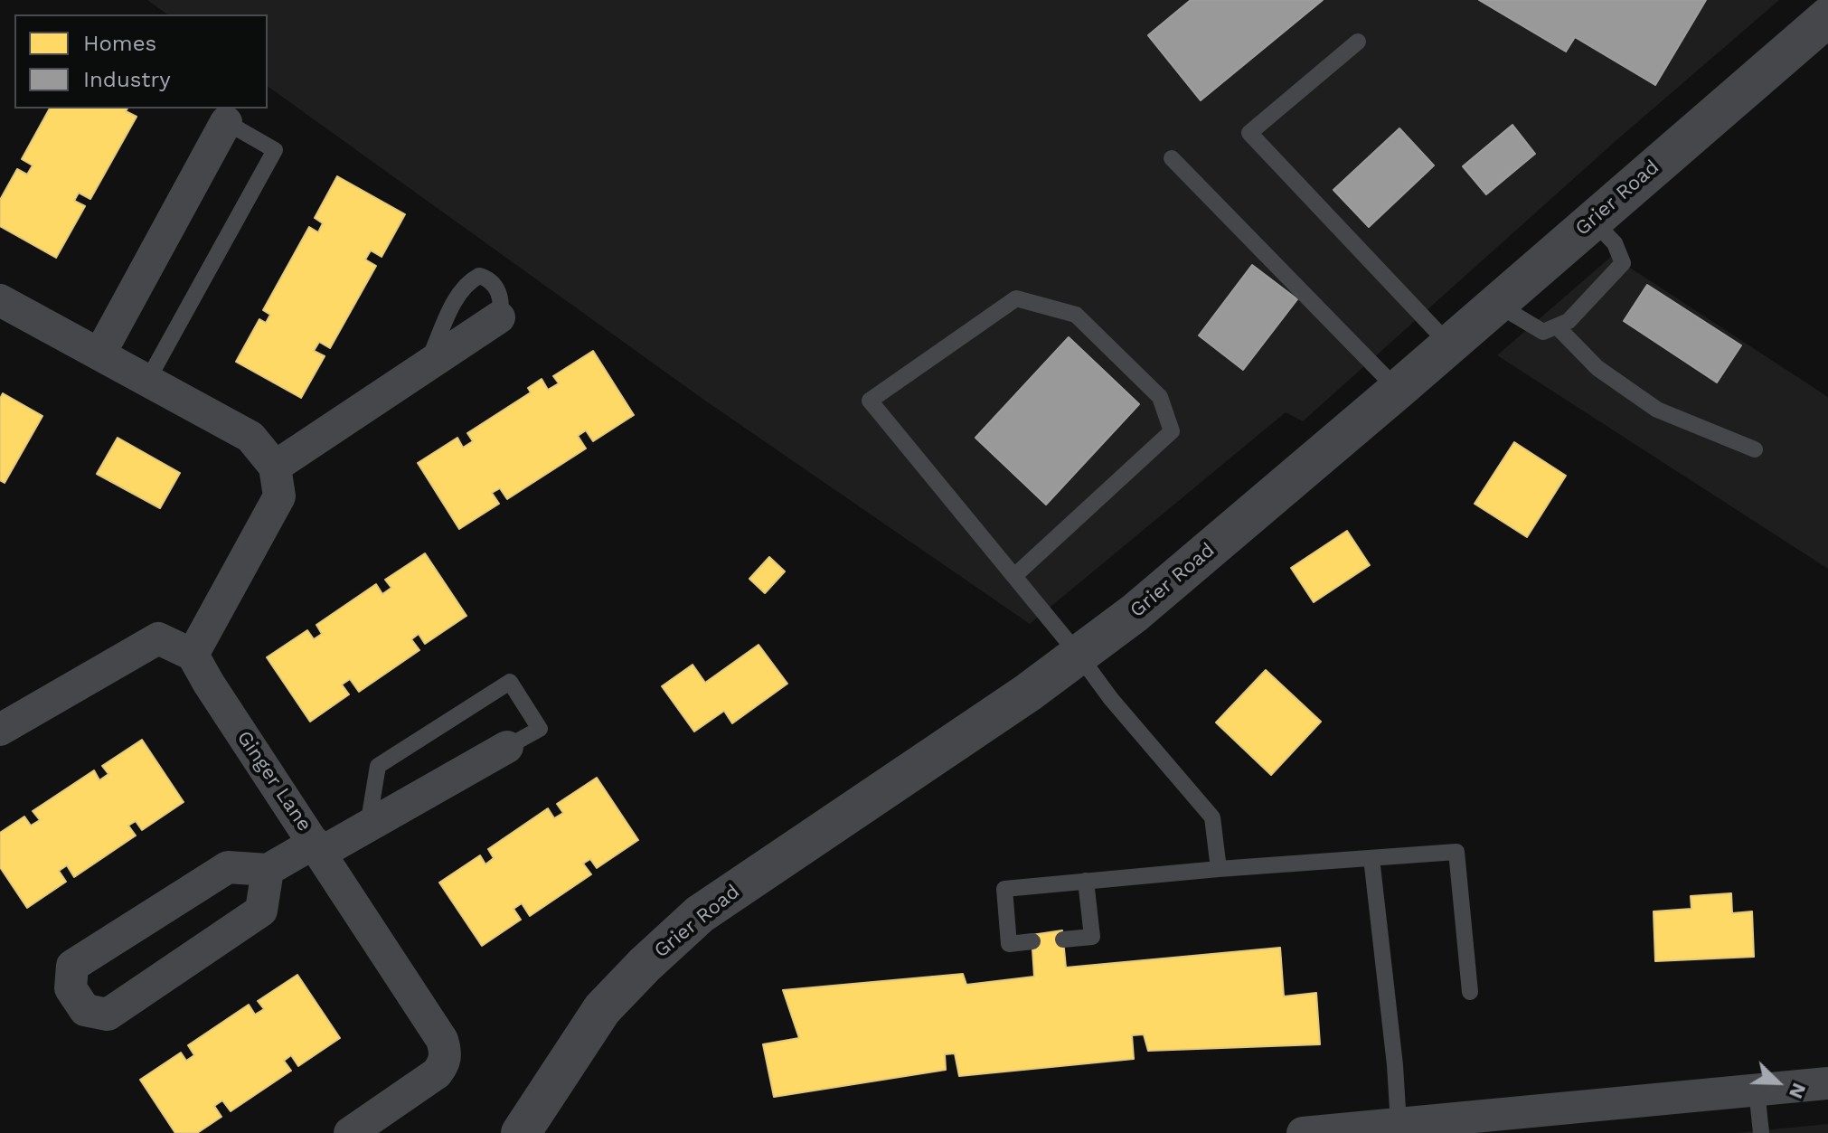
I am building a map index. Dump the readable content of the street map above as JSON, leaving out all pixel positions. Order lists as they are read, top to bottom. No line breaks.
{"streets":{"street":["Grier Road","Ginger Lane"]},"legend":["Homes","Industry"],"north":"bottom right"}
